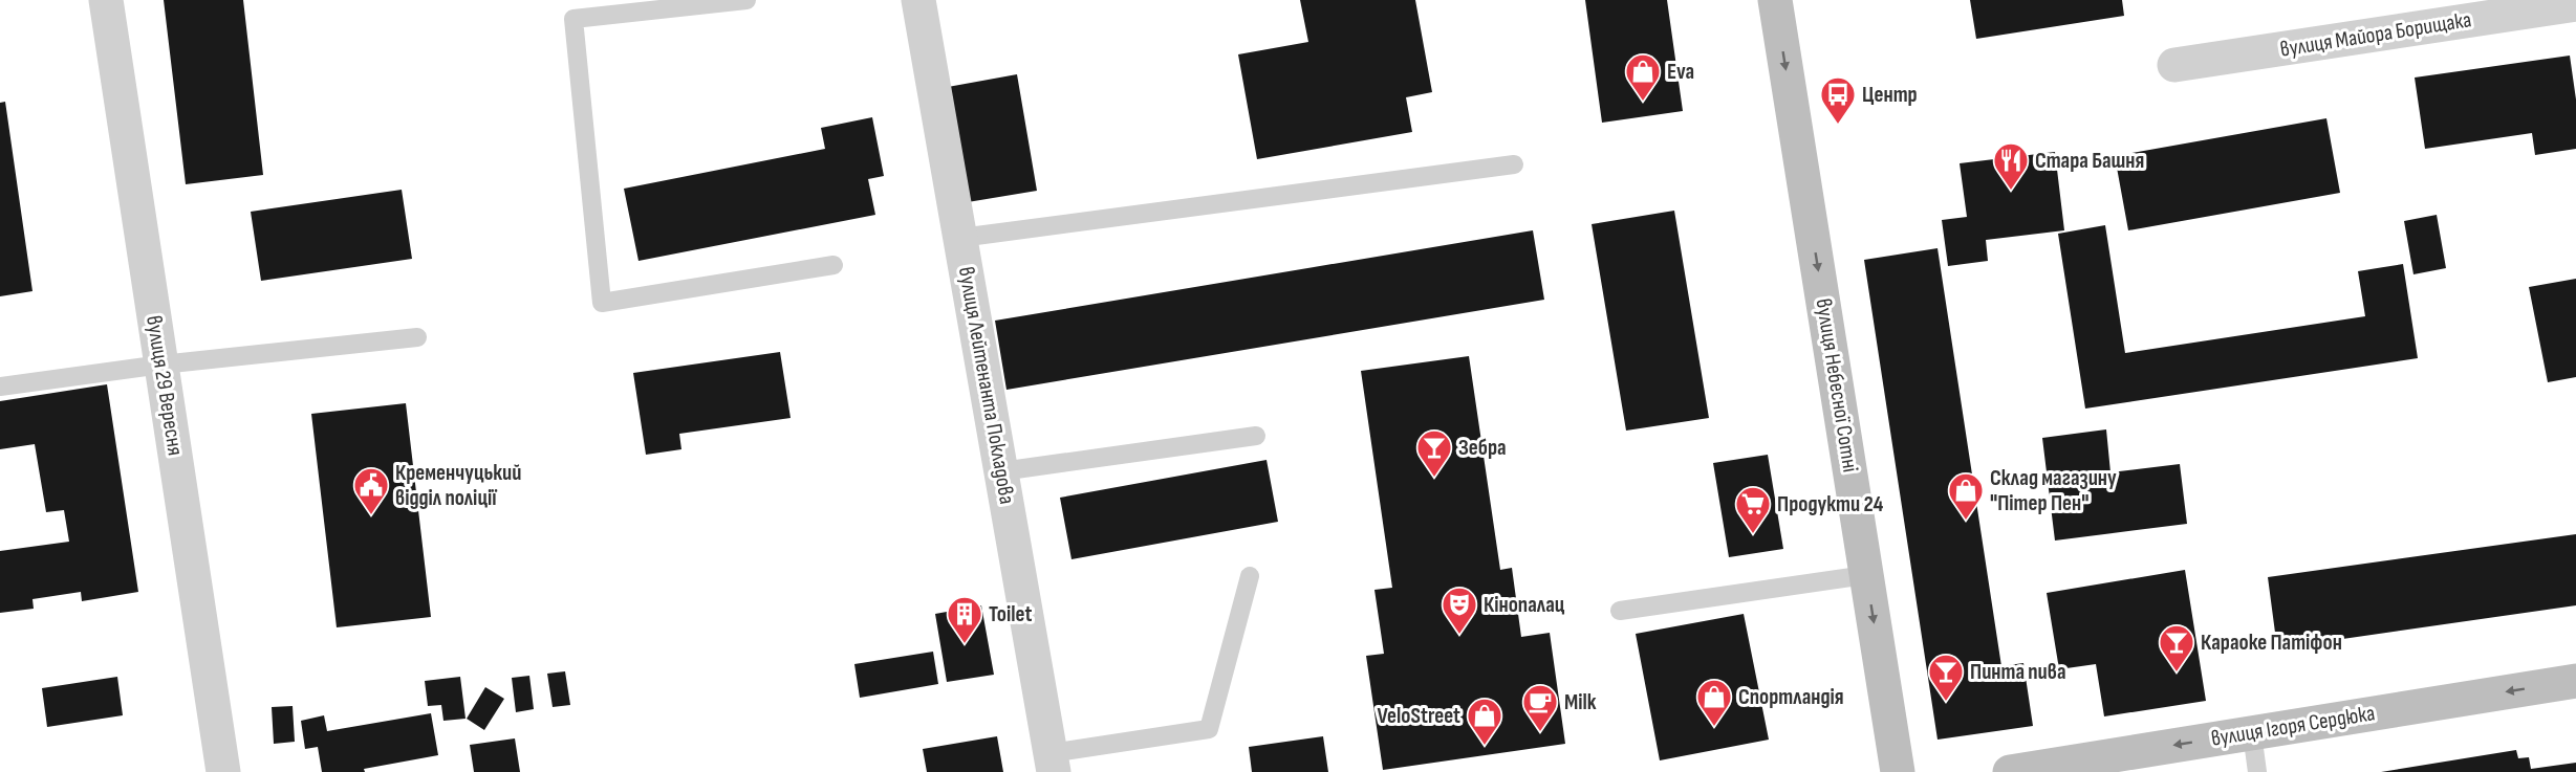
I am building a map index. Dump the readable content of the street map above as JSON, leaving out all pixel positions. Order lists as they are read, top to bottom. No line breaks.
{"streets":{"street":["вулиця Майора Борищака","вулиця 29 Вересня","вулиця Лейтенанта Покладова","вулиця Небесної Сотні","вулиця Ігоря Сердюка"]},"one_way":["вулиця Небесної Сотні","вулиця Ігоря Сердюка"],"places":{"shop":["Eva","Склад магазину \"Пітер Пен\"","Спортландія","VeloStreet"],"bus stop":["Центр"],"restaurant":["Стара Башня"],"bar":["Зебра","Караоке Патіфон","Пинта пива"],"public building":["Кременчуцький відділ поліції"],"supermarket":["Продукти 24"],"theatre":["Кінопалац"],"building":["Toilet"],"cafe":["Milk"]}}
